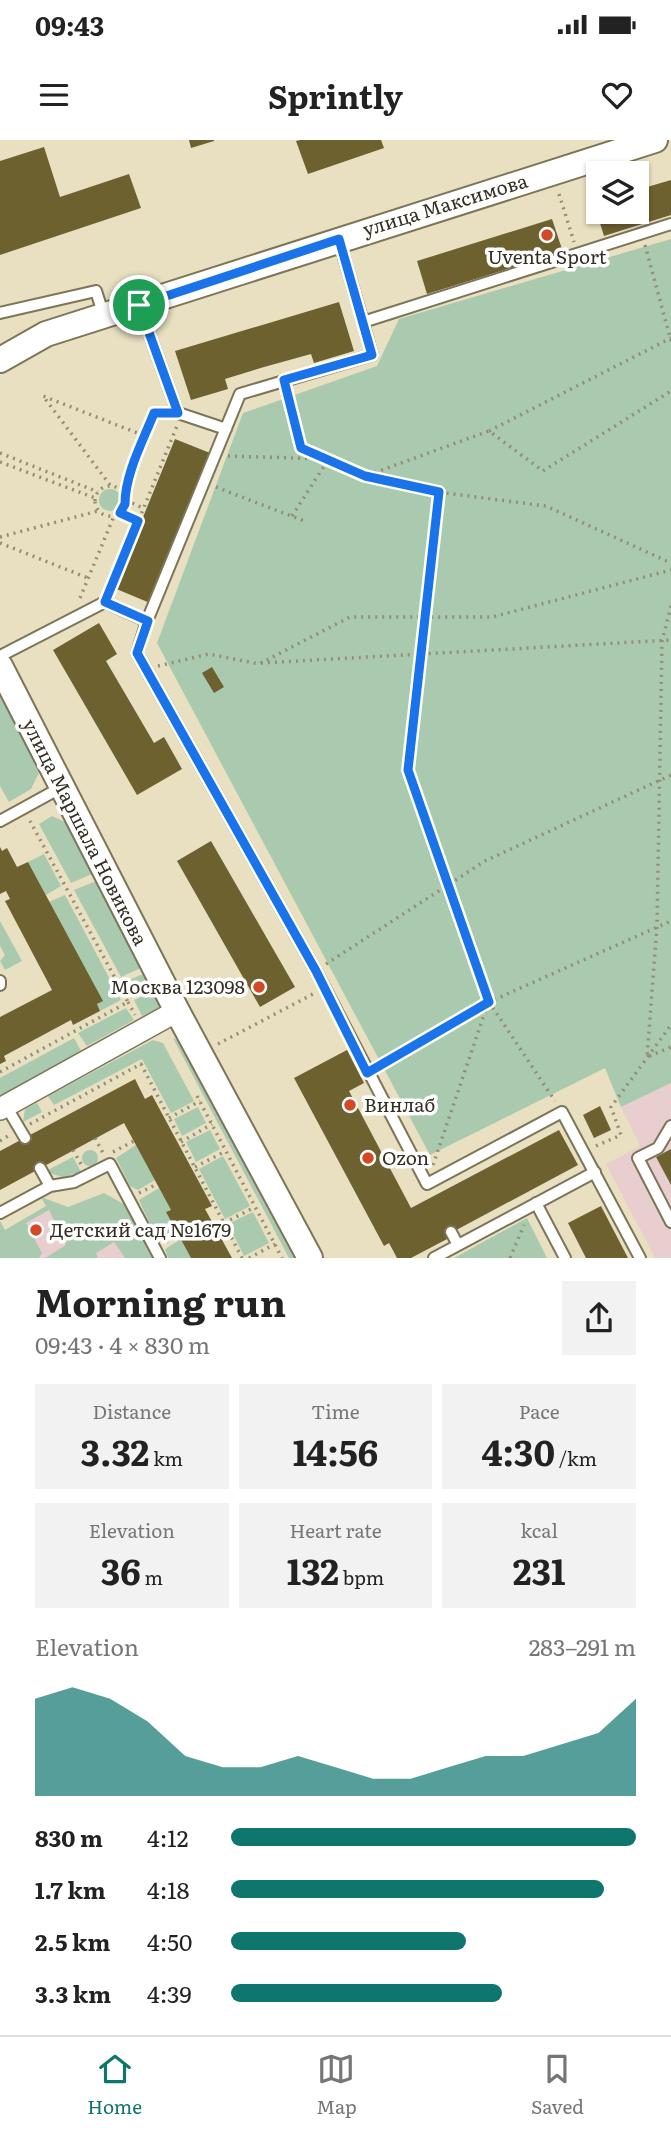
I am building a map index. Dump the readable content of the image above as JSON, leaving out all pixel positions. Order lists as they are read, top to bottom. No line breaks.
{"streets":{"street":["улица Максимова","улица Маршала Новикова"]},"places":["Uventa Sport","Москва 123098","Винлаб","Ozon","Детский сад №1679"],"page":{"status":"09:43","header":"Sprintly","heading":["Morning run","09:43 · 4 × 830 m"],"stats":[["Distance","3.32 km"],["Time","14:56"],["Pace","4:30 /km"],["Elevation","36 m"],["Heart rate","132 bpm"],["kcal","231"]],"chart":["Elevation","283–291 m"],"list":[{"name":"830 m","note":"4:12"},{"name":"1.7 km","note":"4:18"},{"name":"2.5 km","note":"4:50"},{"name":"3.3 km","note":"4:39"}],"tabs":["Home","Map","Saved"]}}
